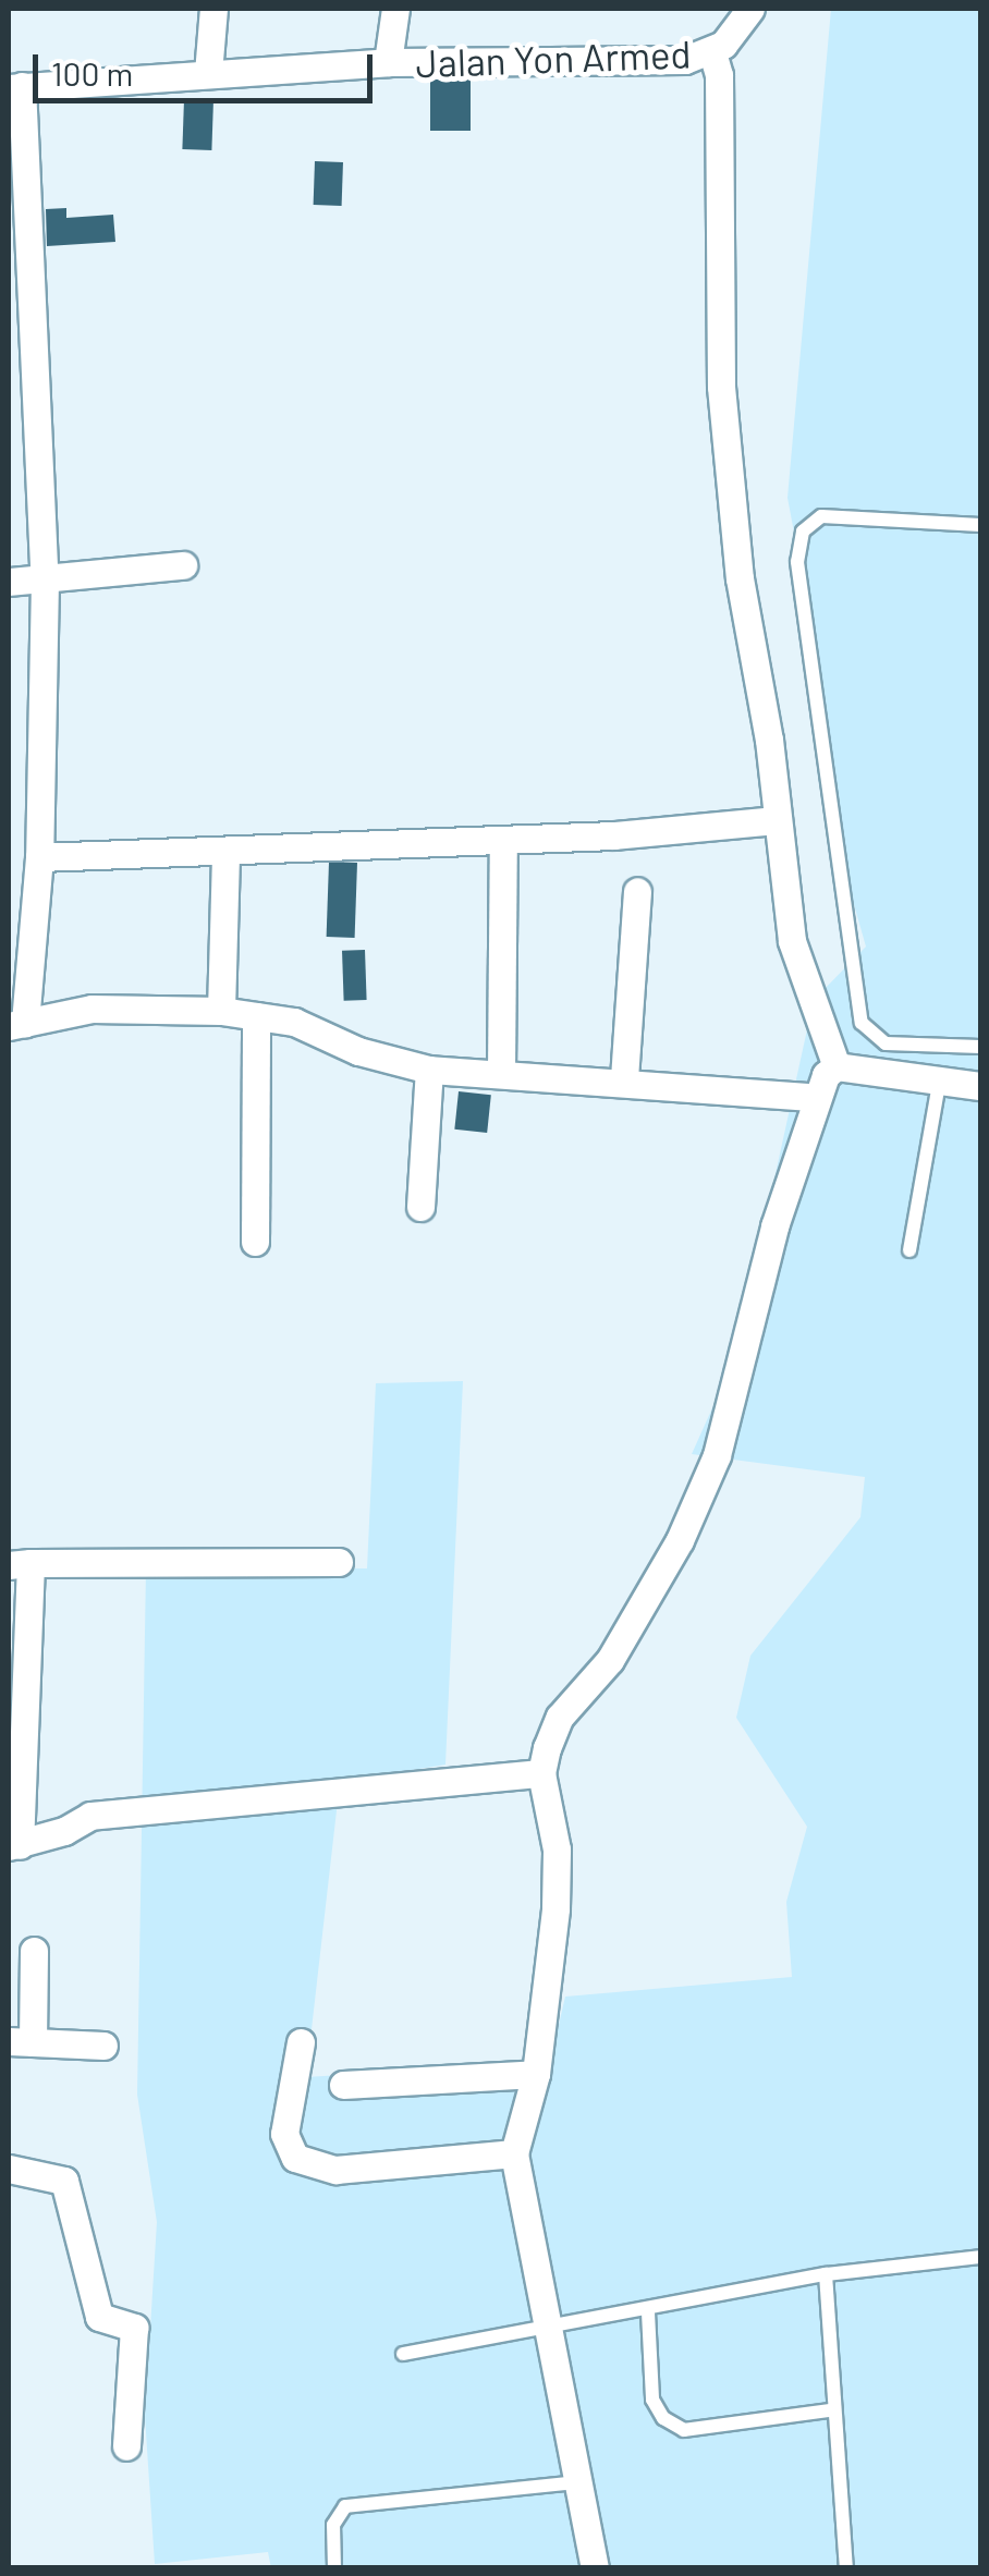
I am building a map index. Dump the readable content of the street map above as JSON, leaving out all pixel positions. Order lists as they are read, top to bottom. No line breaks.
{"streets":{"street":["Jalan Yon Armed"]},"scale_bar":"100 m"}
